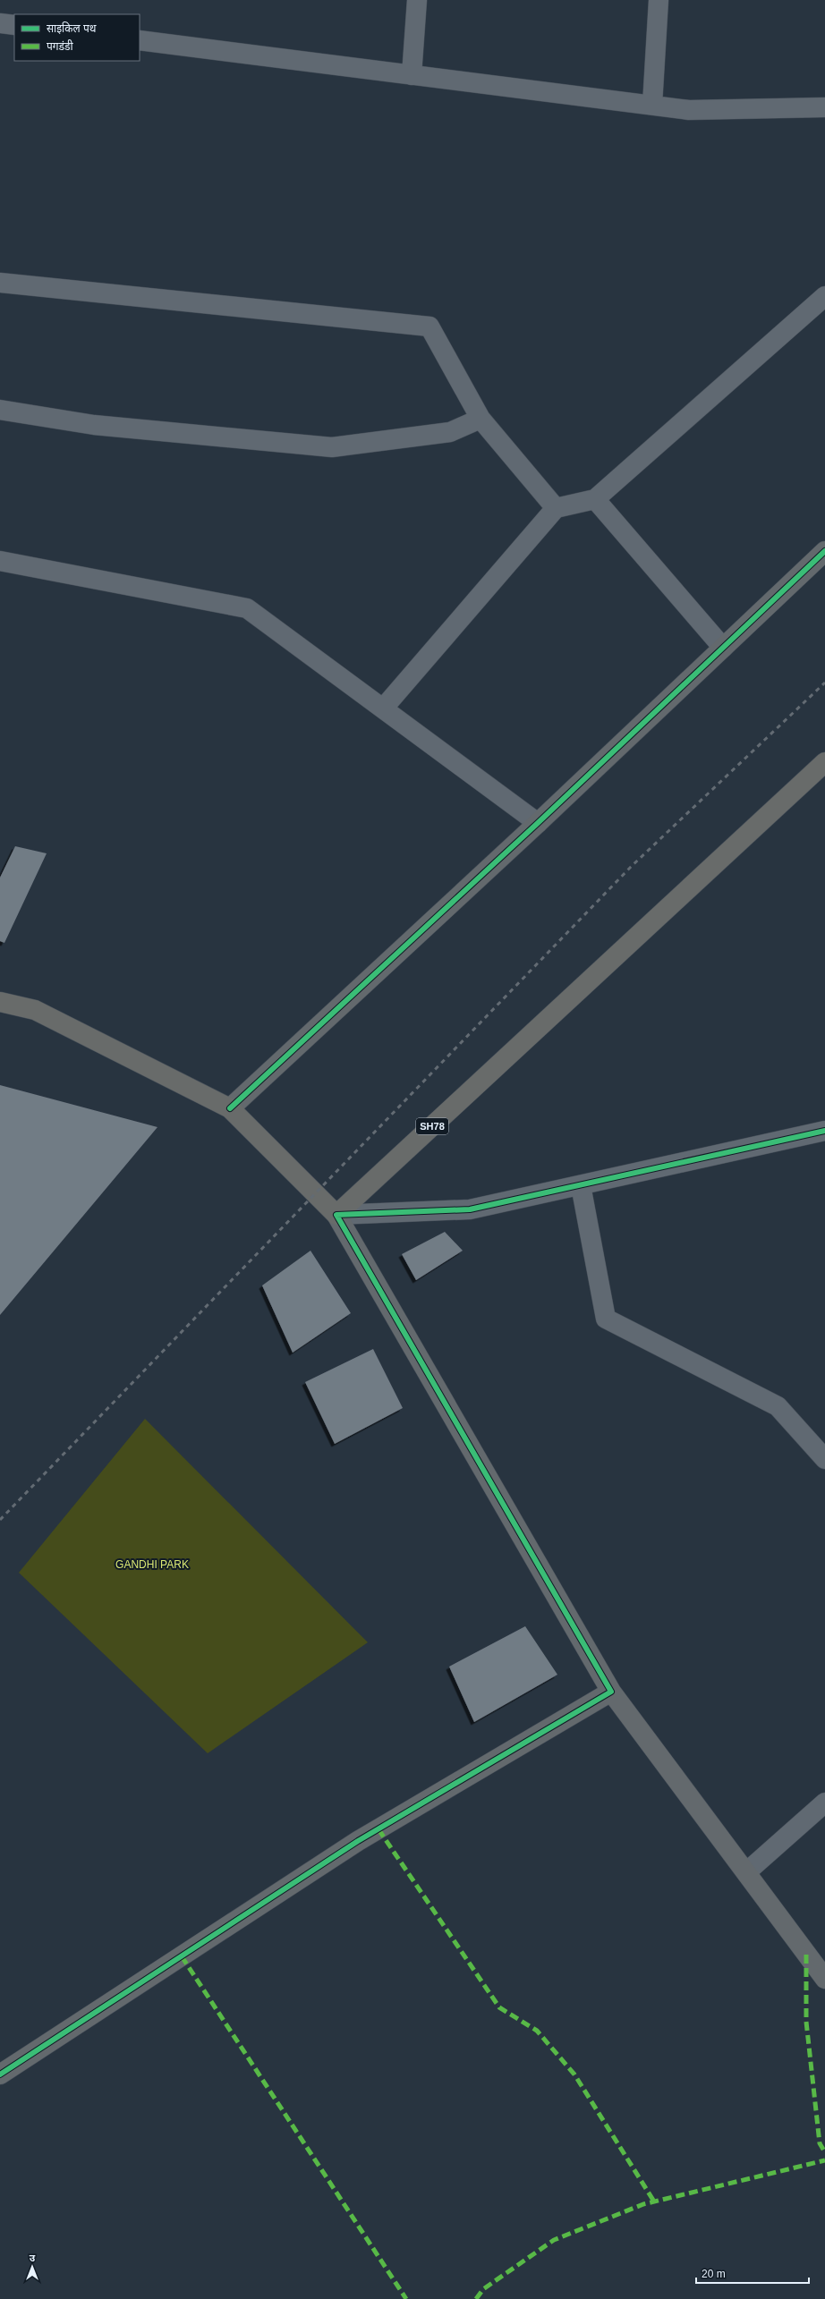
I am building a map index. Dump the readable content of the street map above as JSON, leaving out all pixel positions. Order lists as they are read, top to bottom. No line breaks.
{"streets":{"main road":["SH78"]},"parks":["GANDHI PARK"],"legend":["साइकिल पथ","पगडंडी"],"scale_bar":"20 m","north":"top"}
